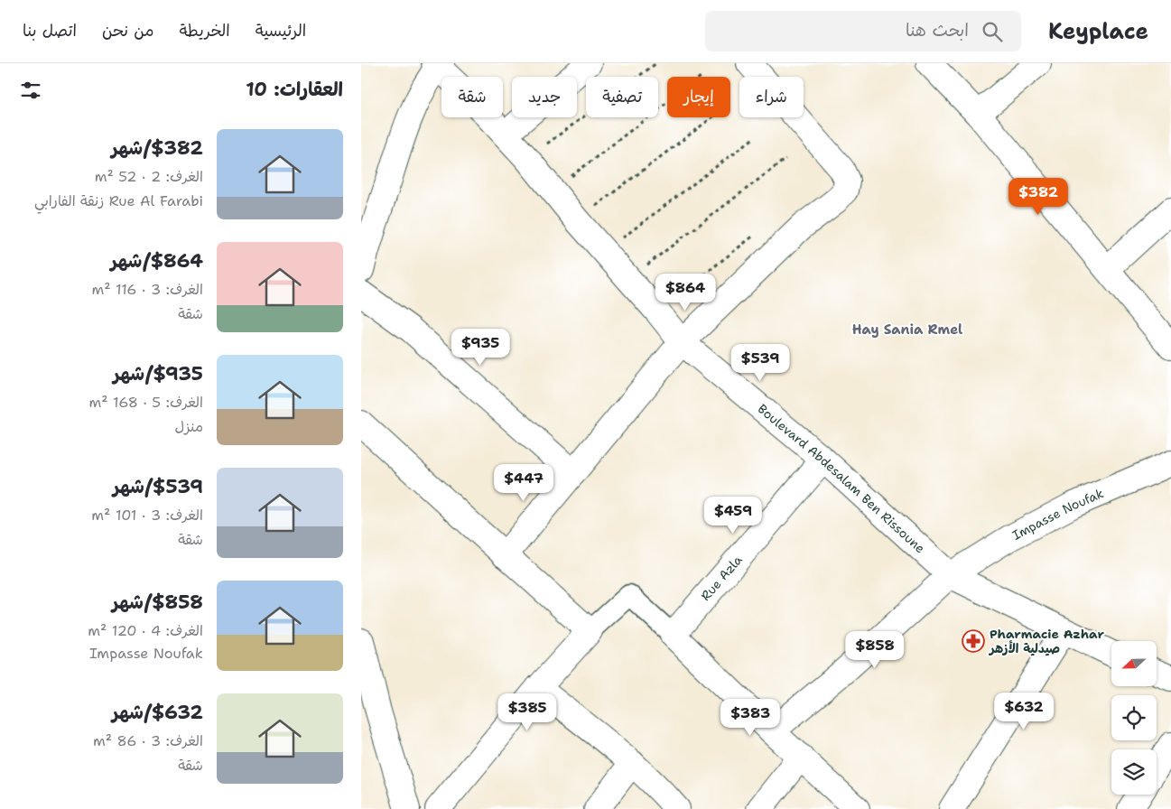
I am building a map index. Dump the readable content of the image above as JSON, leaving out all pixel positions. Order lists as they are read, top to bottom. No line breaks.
{"streets":{"street":["Boulevard Abdesalam Ben Rissoune","Impasse Noufak","Rue Azla"]},"crossings":[["Boulevard Abdesalam Ben Rissoune","Impasse Noufak"],["Boulevard Abdesalam Ben Rissoune","Rue Azla"]],"districts":["Hay Sania Rmel"],"places":{"pharmacy":["Pharmacie Azhar صيدلية الأزهر"]},"north":"left","page":{"header":"Keyplace","search":"ابحث هنا","nav":["الرئيسية","الخريطة","من نحن","اتصل بنا"],"heading":"العقارات: 10","chip":["شراء","إيجار","تصفية","جديد","شقة"],"list":[{"name":"$382/شهر","note":"الغرف: 2 · 52 m² · Rue Al Farabi زنقة الفارابي"},{"name":"$864/شهر","note":"الغرف: 3 · 116 m² · شقة"},{"name":"$935/شهر","note":"الغرف: 5 · 168 m² · منزل"},{"name":"$539/شهر","note":"الغرف: 3 · 101 m² · شقة"},{"name":"$858/شهر","note":"الغرف: 4 · 120 m² · Impasse Noufak"},{"name":"$632/شهر","note":"الغرف: 3 · 86 m² · شقة"}],"price":["$382","$864","$935","$539","$447","$459","$858","$632","$385","$383"]}}
